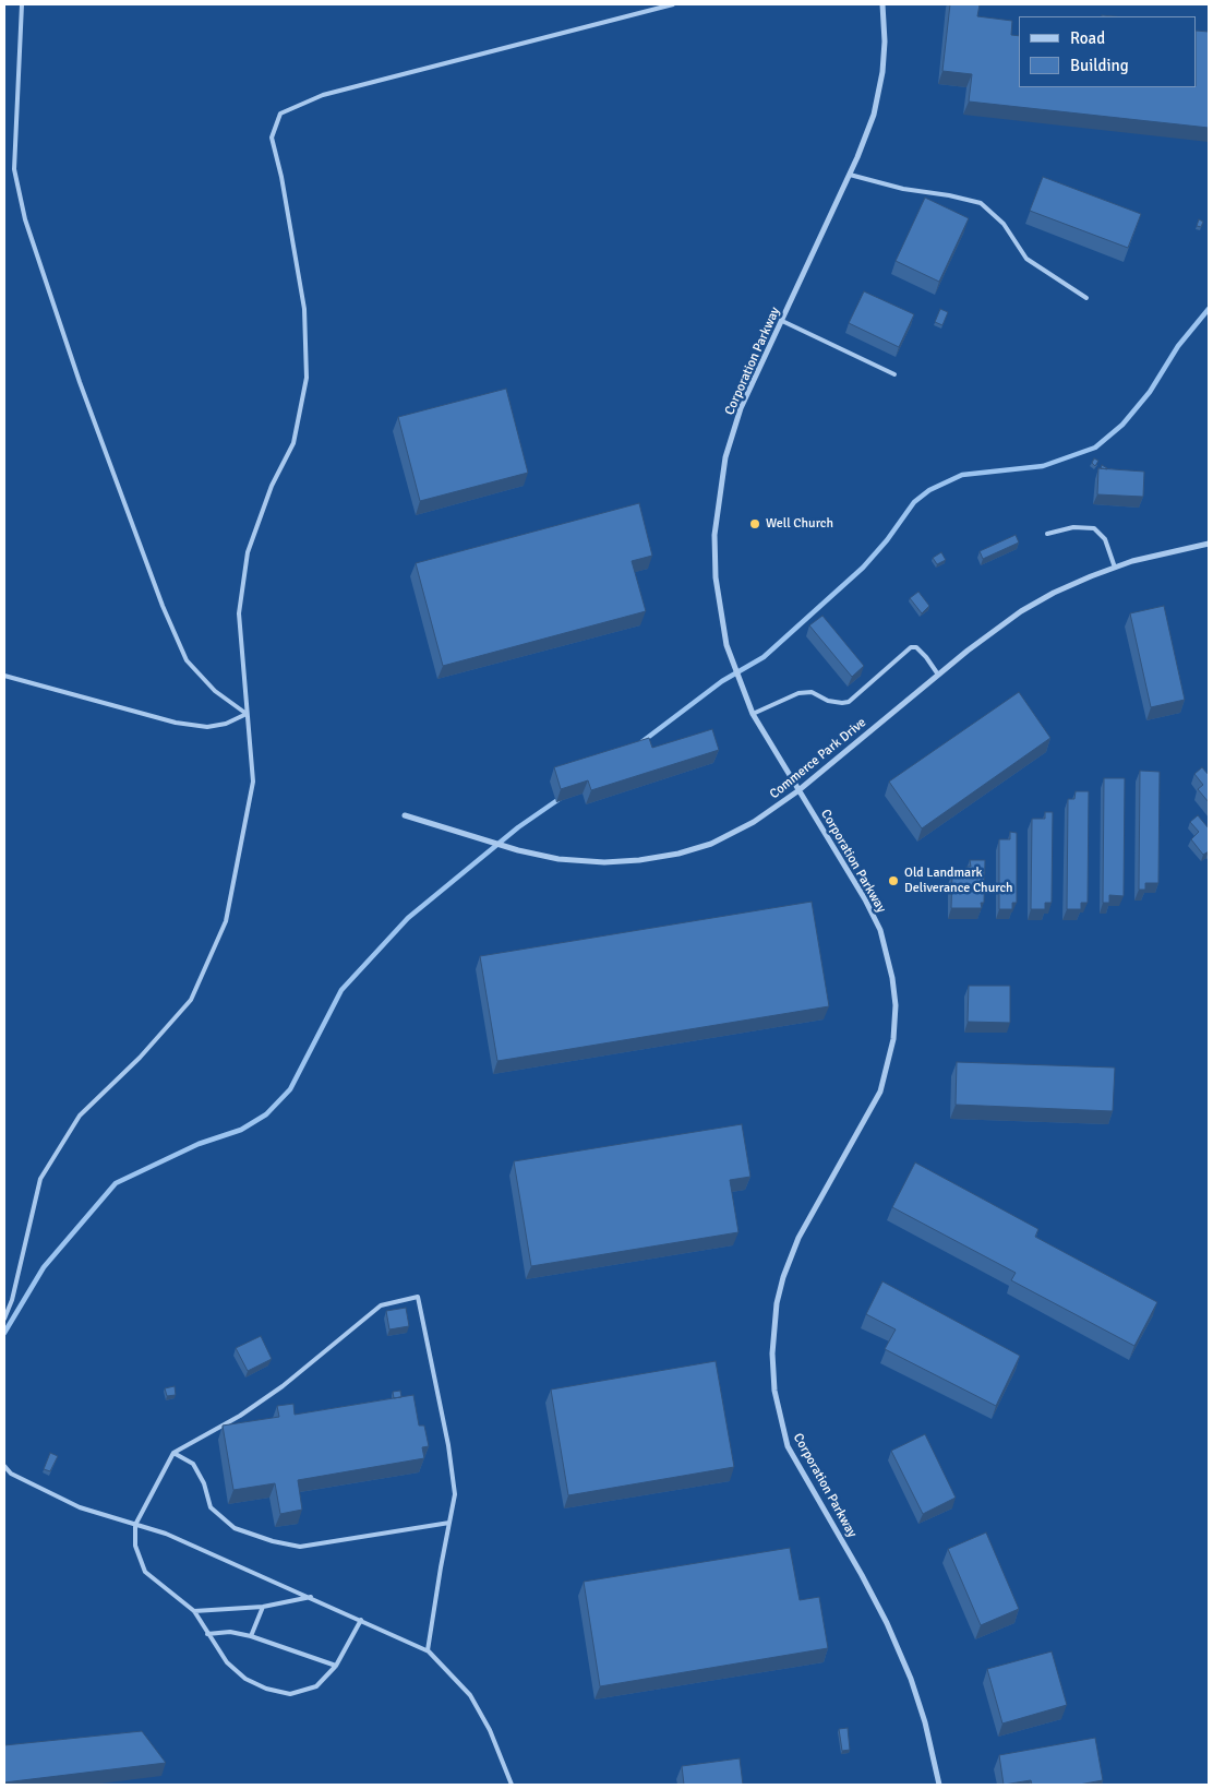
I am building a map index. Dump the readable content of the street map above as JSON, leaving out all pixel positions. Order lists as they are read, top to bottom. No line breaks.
{"streets":{"street":["Corporation Parkway","Commerce Park Drive"]},"crossings":[["Corporation Parkway","Commerce Park Drive"]],"places":["Well Church","Old Landmark Deliverance Church"],"legend":["Road","Building"]}
